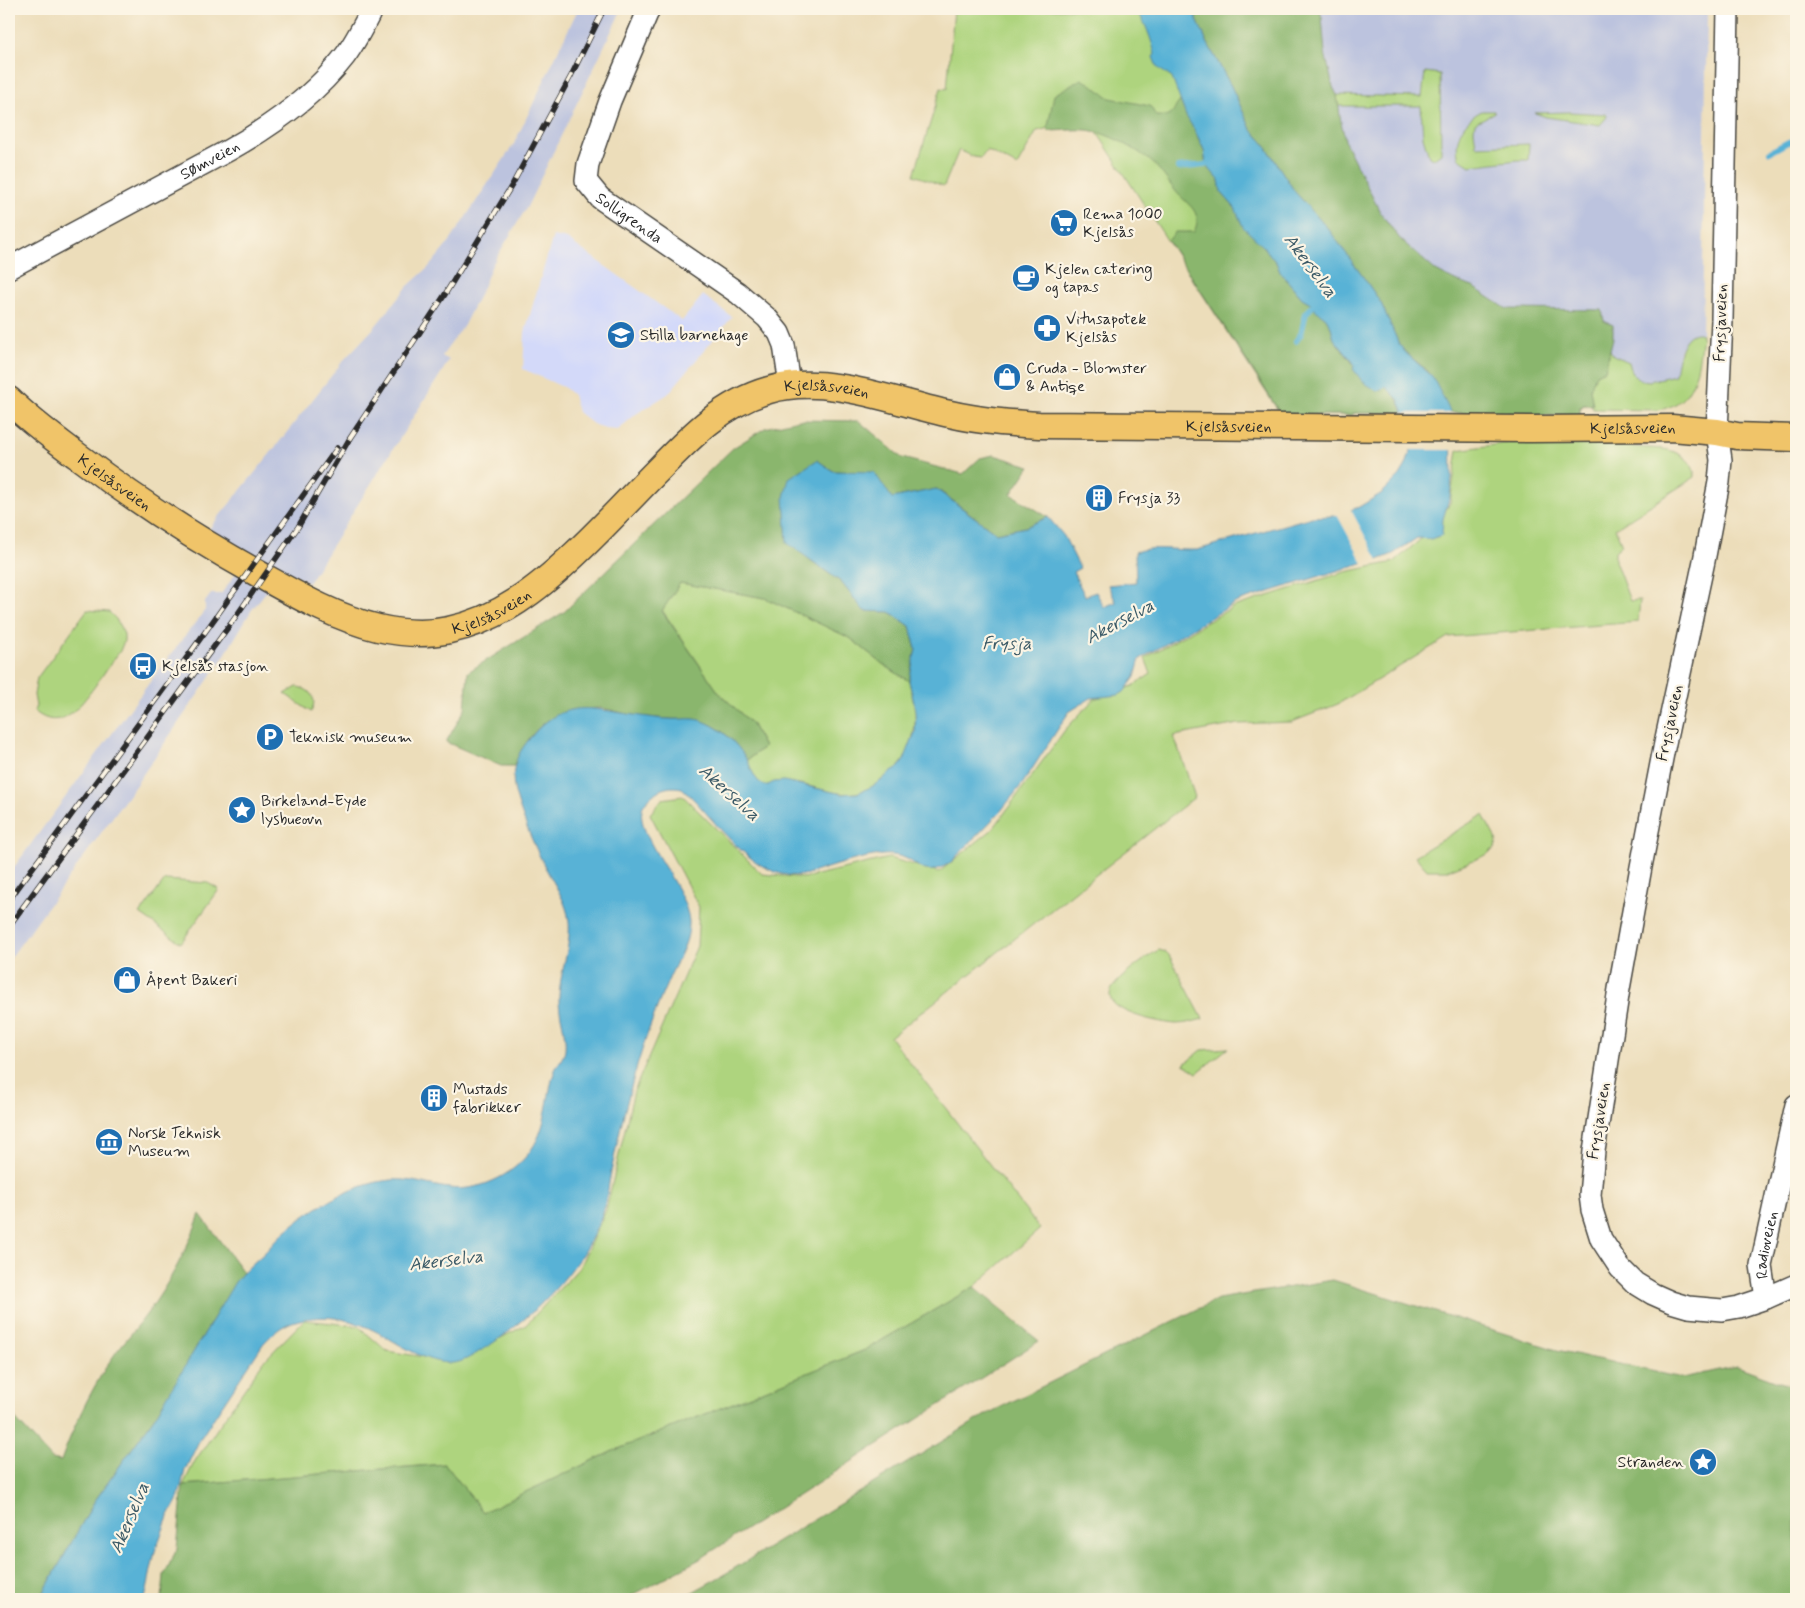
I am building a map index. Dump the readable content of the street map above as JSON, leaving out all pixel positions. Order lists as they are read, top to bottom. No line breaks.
{"streets":{"main road":["Kjelsåsveien"],"street":["Sømveien","Solligrenda","Frysjaveien","Radioveien"]},"crossings":[["Solligrenda","Kjelsåsveien"],["Frysjaveien","Kjelsåsveien"],["Frysjaveien","Radioveien"]],"water":["Akerselva","Frysja"],"places":{"supermarket":["Rema 1000 Kjelsås"],"cafe":["Kjelen catering og tapas"],"pharmacy":["Vitusapotek Kjelsås"],"school or university":["Stilla barnehage"],"shop":["Cruda - Blomster & Antiqe","Åpent Bakeri"],"building":["Frysja 33","Mustads fabrikker"],"bus stop":["Kjelsås stasjon"],"parking":["Teknisk museum"],"place":["Birkeland-Eyde lysbueovn","Stranden"],"museum":["Norsk Teknisk Museum"]}}
